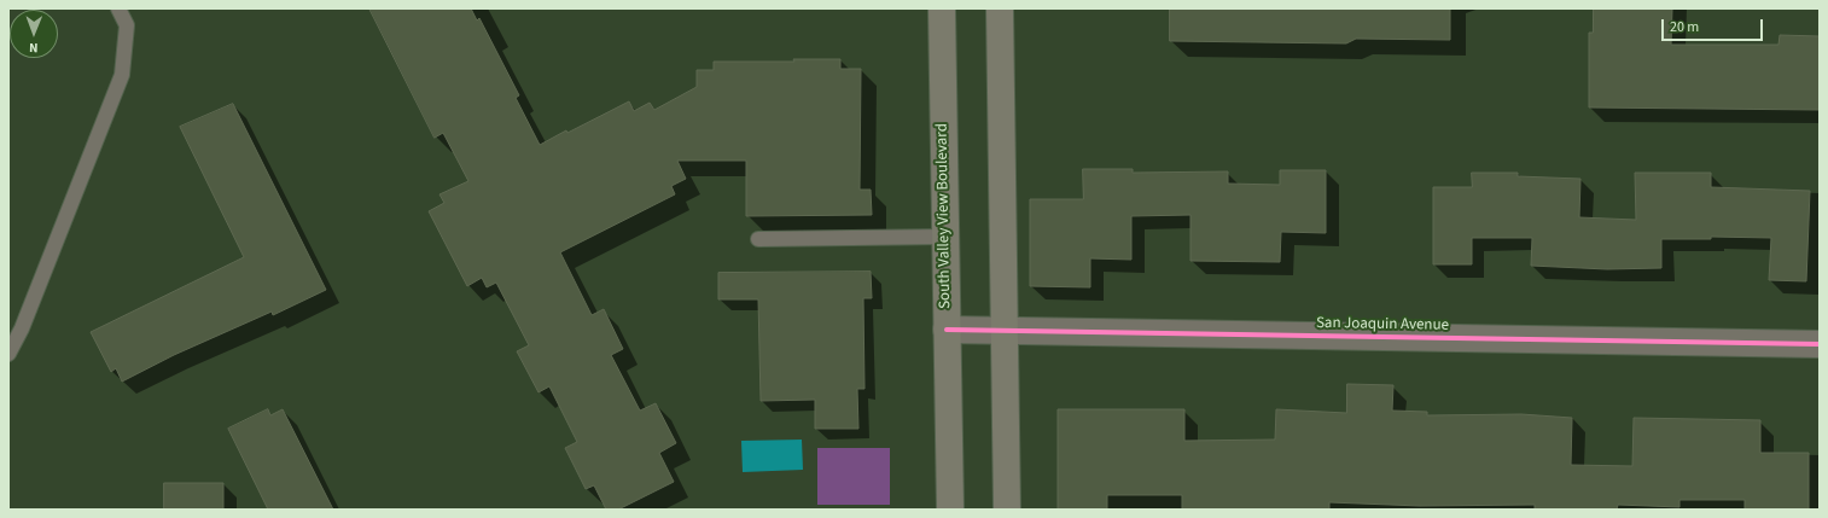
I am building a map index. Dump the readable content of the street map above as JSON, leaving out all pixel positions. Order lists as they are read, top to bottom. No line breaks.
{"streets":{"main road":["South Valley View Boulevard"],"street":["San Joaquin Avenue"]},"crossings":[["South Valley View Boulevard","San Joaquin Avenue"]],"scale_bar":"20 m","north":"bottom"}
